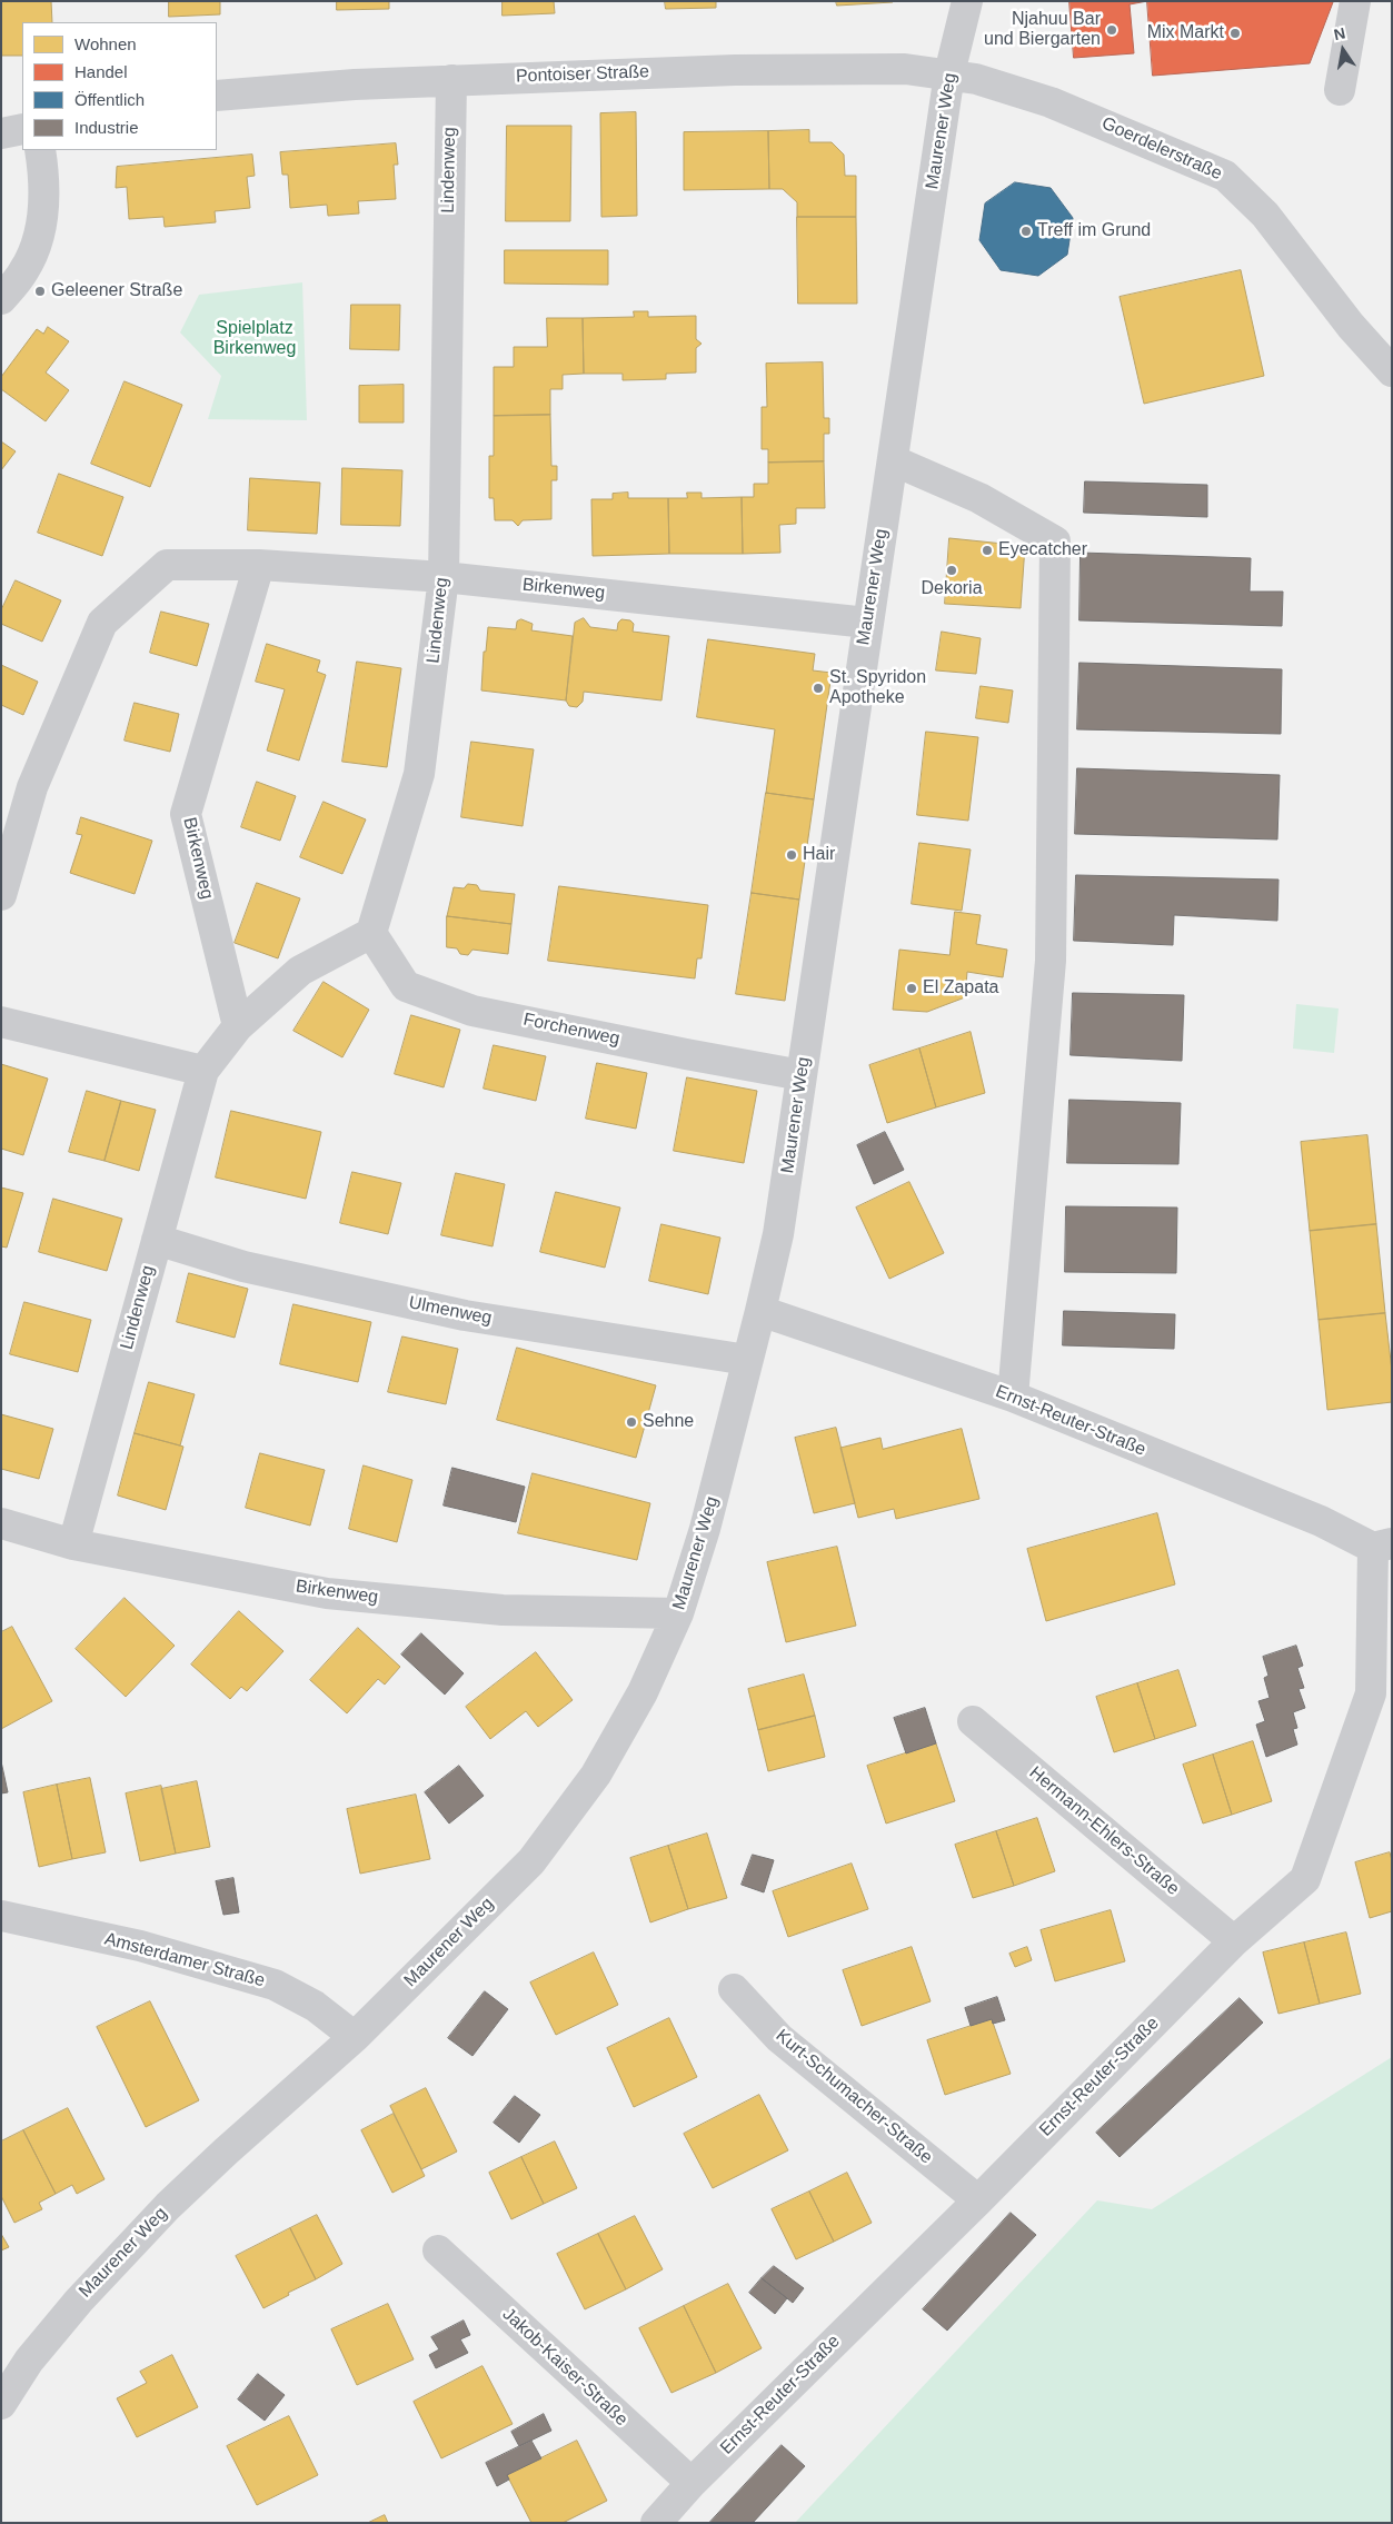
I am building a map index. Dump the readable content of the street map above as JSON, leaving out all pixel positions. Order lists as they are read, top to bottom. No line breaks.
{"streets":{"street":["Pontoiser Straße","Maurener Weg","Goerdelerstraße","Lindenweg","Birkenweg","Forchenweg","Ulmenweg","Ernst-Reuter-Straße","Hermann-Ehlers-Straße","Amsterdamer Straße","Kurt-Schumacher-Straße","Jakob-Kaiser-Straße"]},"crossings":[["Pontoiser Straße","Maurener Weg"],["Pontoiser Straße","Goerdelerstraße"],["Pontoiser Straße","Lindenweg"],["Maurener Weg","Goerdelerstraße"],["Maurener Weg","Birkenweg"],["Maurener Weg","Forchenweg"],["Maurener Weg","Ulmenweg"],["Maurener Weg","Ernst-Reuter-Straße"],["Maurener Weg","Amsterdamer Straße"],["Lindenweg","Birkenweg"],["Lindenweg","Forchenweg"],["Lindenweg","Ulmenweg"],["Ernst-Reuter-Straße","Hermann-Ehlers-Straße"],["Ernst-Reuter-Straße","Kurt-Schumacher-Straße"],["Ernst-Reuter-Straße","Jakob-Kaiser-Straße"]],"parks":["Spielplatz Birkenweg"],"places":["Njahuu Bar und Biergarten","Mix Markt","Treff im Grund","Geleener Straße","Eyecatcher","Dekoria","St. Spyridon Apotheke","Hair","El Zapata","Sehne"],"legend":["Wohnen","Handel","Öffentlich","Industrie"],"north":"top"}
